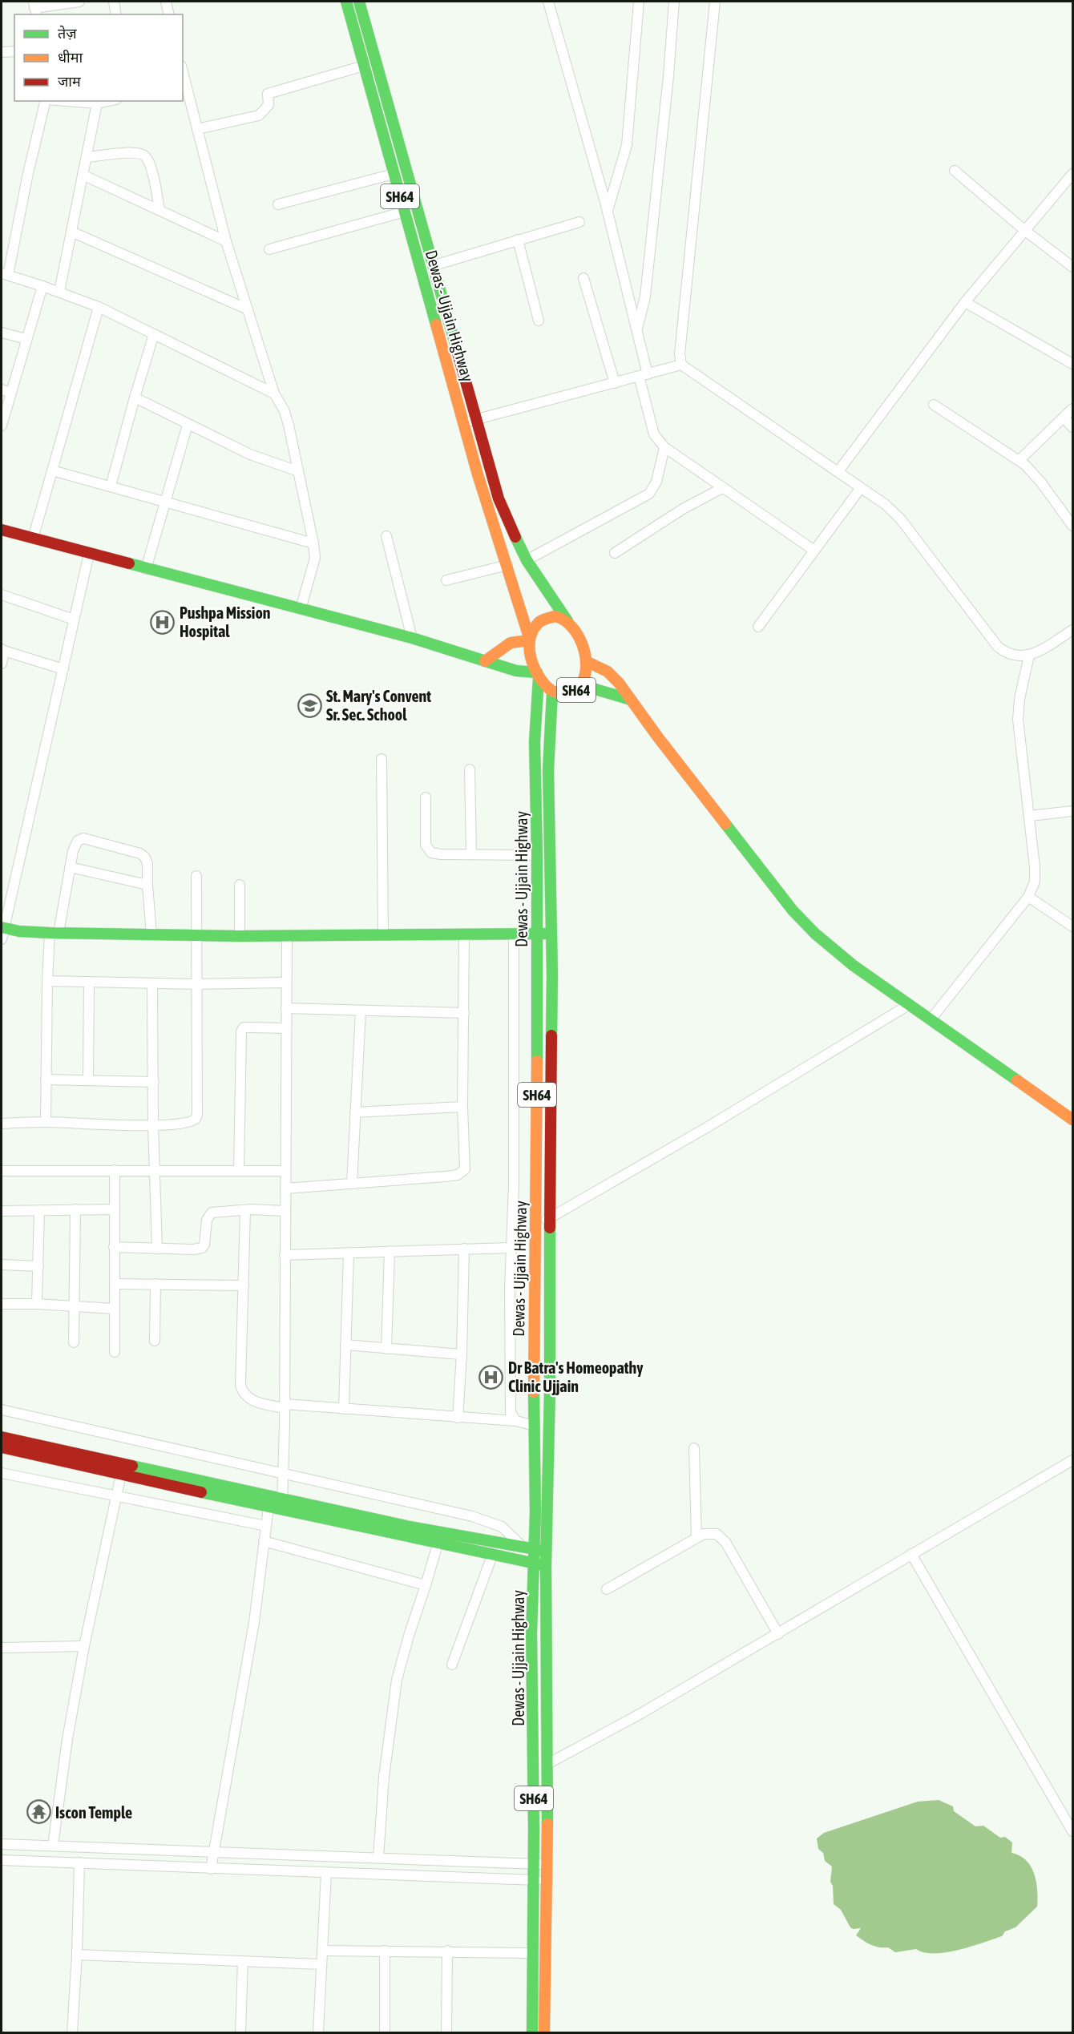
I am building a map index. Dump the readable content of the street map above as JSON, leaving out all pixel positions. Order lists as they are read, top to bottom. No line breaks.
{"streets":{"main road":["SH64","Dewas - Ujjain Highway"]},"crossings":[["SH64","Dewas - Ujjain Highway"]],"places":{"hospital":["Pushpa Mission Hospital","Dr Batra's Homeopathy Clinic Ujjain"],"school or university":["St. Mary's Convent Sr. Sec. School"],"temple":["Iscon Temple"]},"legend":["तेज़","धीमा","जाम"]}
